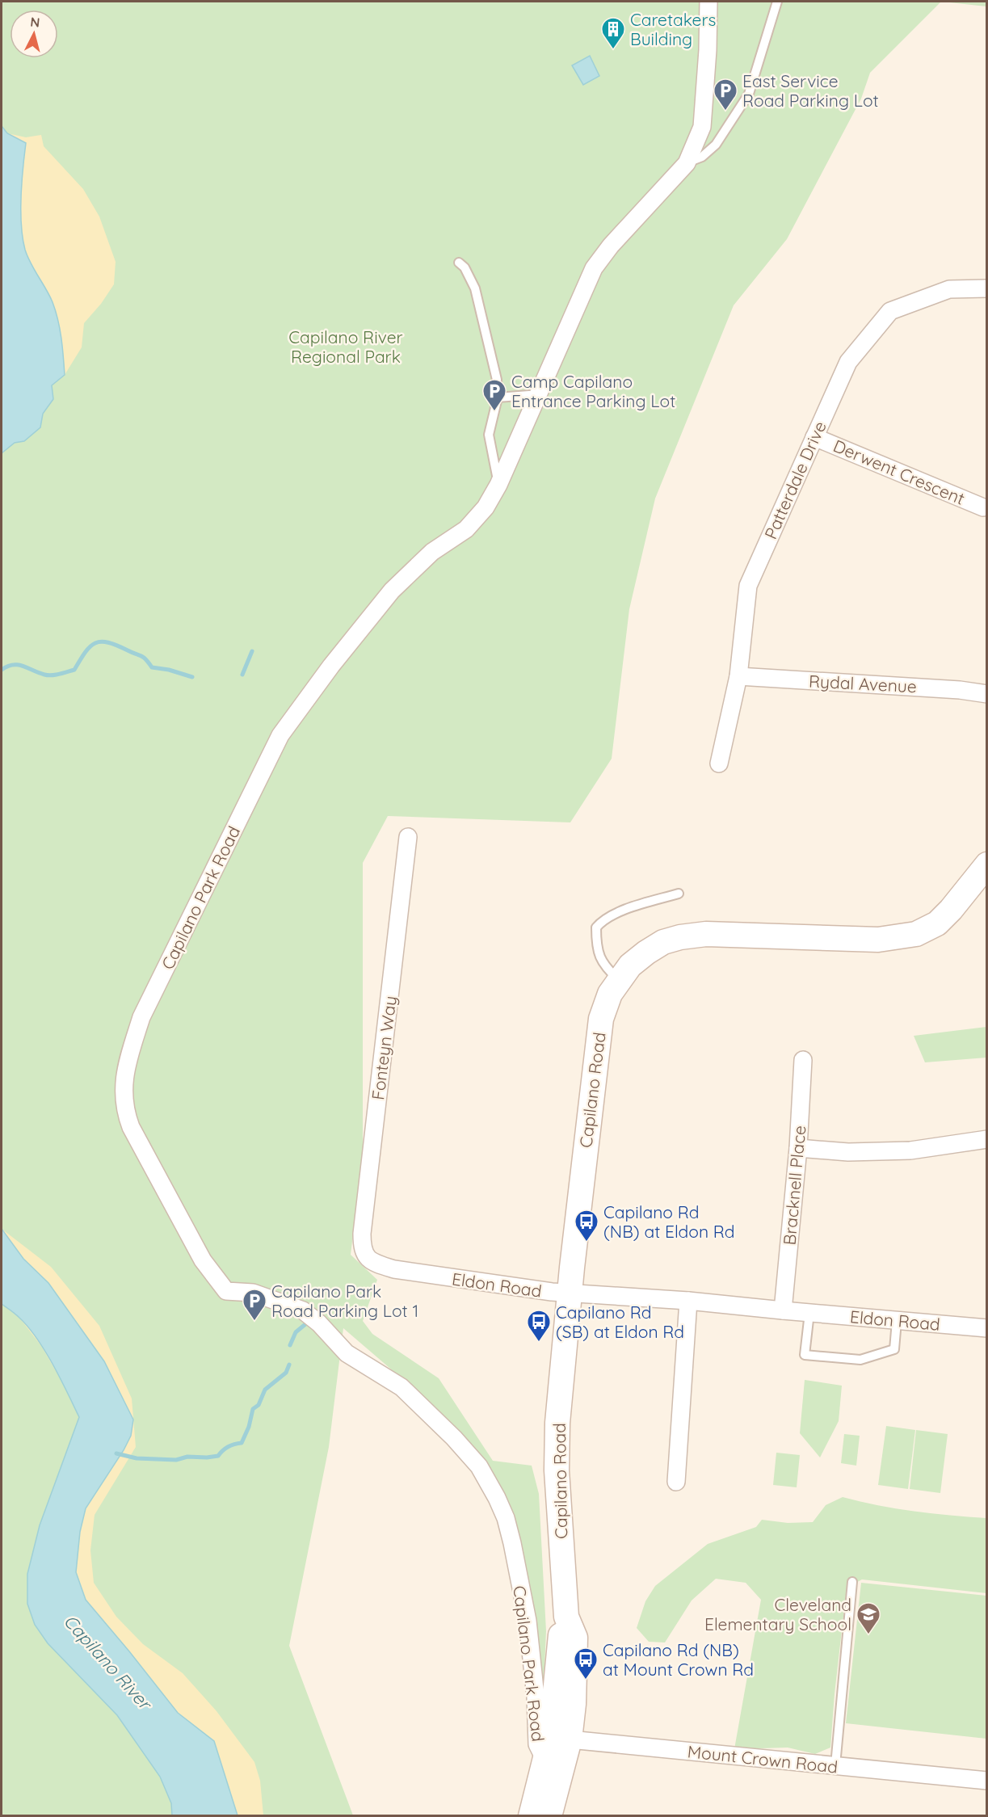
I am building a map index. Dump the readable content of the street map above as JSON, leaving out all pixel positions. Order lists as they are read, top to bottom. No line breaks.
{"streets":{"main road":["Capilano Road"],"street":["Derwent Crescent","Patterdale Drive","Rydal Avenue","Capilano Park Road","Fonteyn Way","Bracknell Place","Eldon Road","Mount Crown Road"]},"crossings":[["Derwent Crescent","Patterdale Drive"],["Patterdale Drive","Rydal Avenue"],["Capilano Park Road","Capilano Road"],["Fonteyn Way","Eldon Road"],["Capilano Road","Eldon Road"],["Capilano Road","Mount Crown Road"],["Bracknell Place","Eldon Road"]],"water":["Capilano River"],"parks":["Capilano River Regional Park"],"places":{"building":["Caretakers Building"],"parking":["East Service Road Parking Lot","Camp Capilano Entrance Parking Lot","Capilano Park Road Parking Lot 1"],"bus stop":["Capilano Rd (NB) at Eldon Rd","Capilano Rd (SB) at Eldon Rd","Capilano Rd (NB) at Mount Crown Rd"],"school or university":["Cleveland Elementary School"]},"north":"top"}
